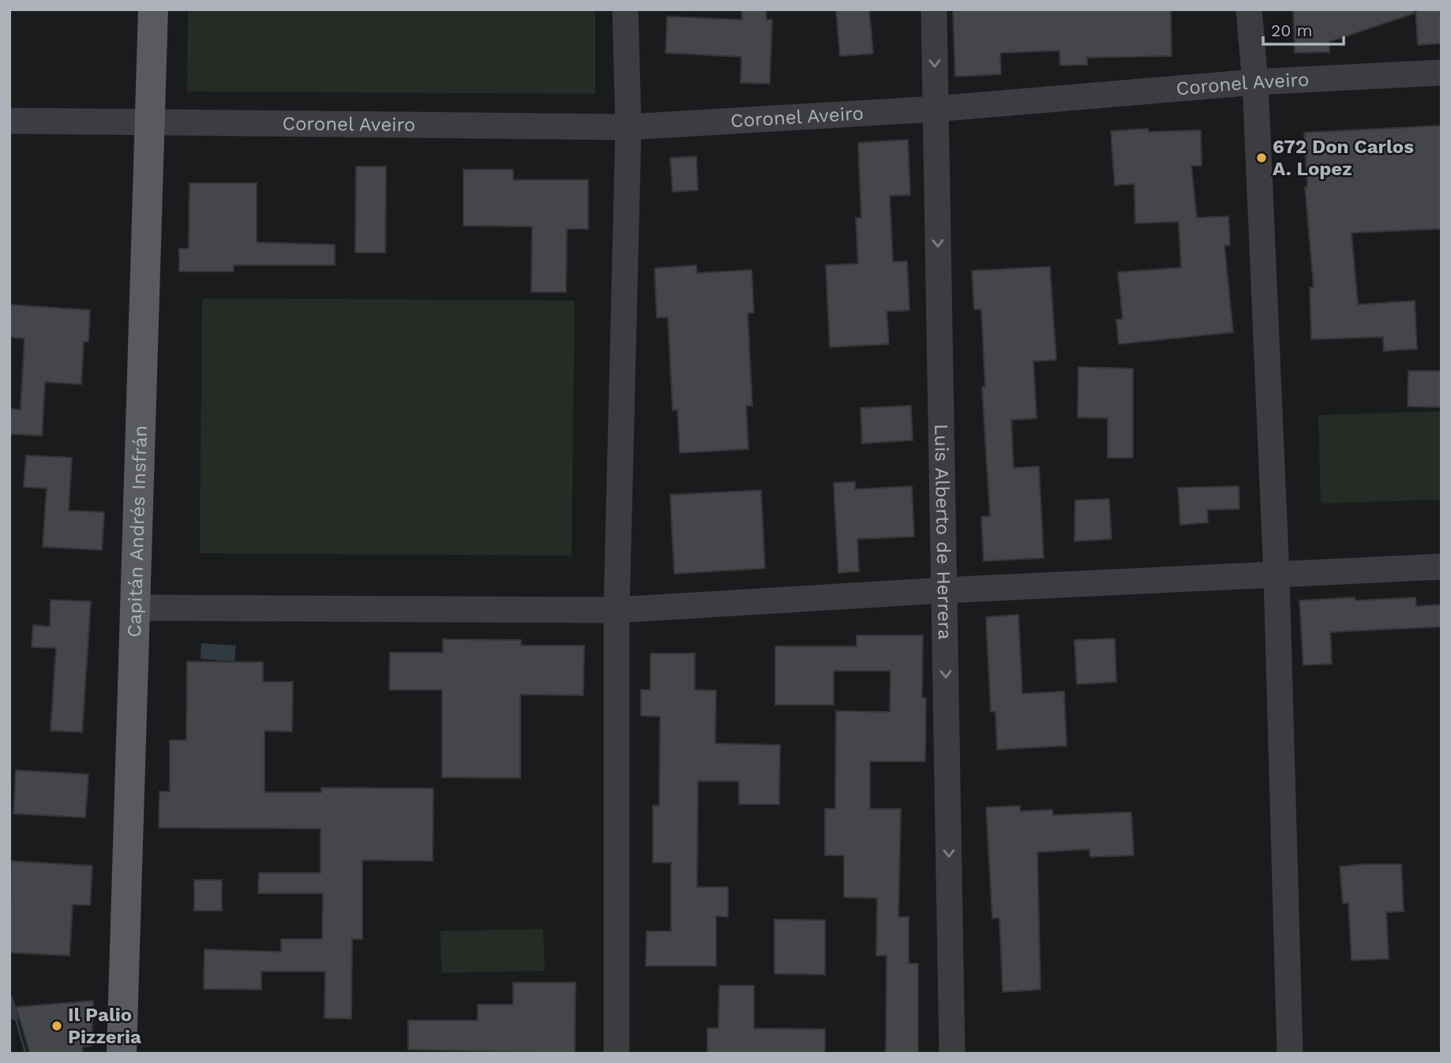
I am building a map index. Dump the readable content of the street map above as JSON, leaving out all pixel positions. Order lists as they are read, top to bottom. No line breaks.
{"streets":{"main road":["Capitán Andrés Insfrán"],"street":["Coronel Aveiro","Luis Alberto de Herrera"]},"crossings":[["Coronel Aveiro","Luis Alberto de Herrera"],["Coronel Aveiro","Capitán Andrés Insfrán"]],"one_way":["Luis Alberto de Herrera"],"places":["672 Don Carlos A. Lopez","Il Palio Pizzeria"],"scale_bar":"20 m"}
